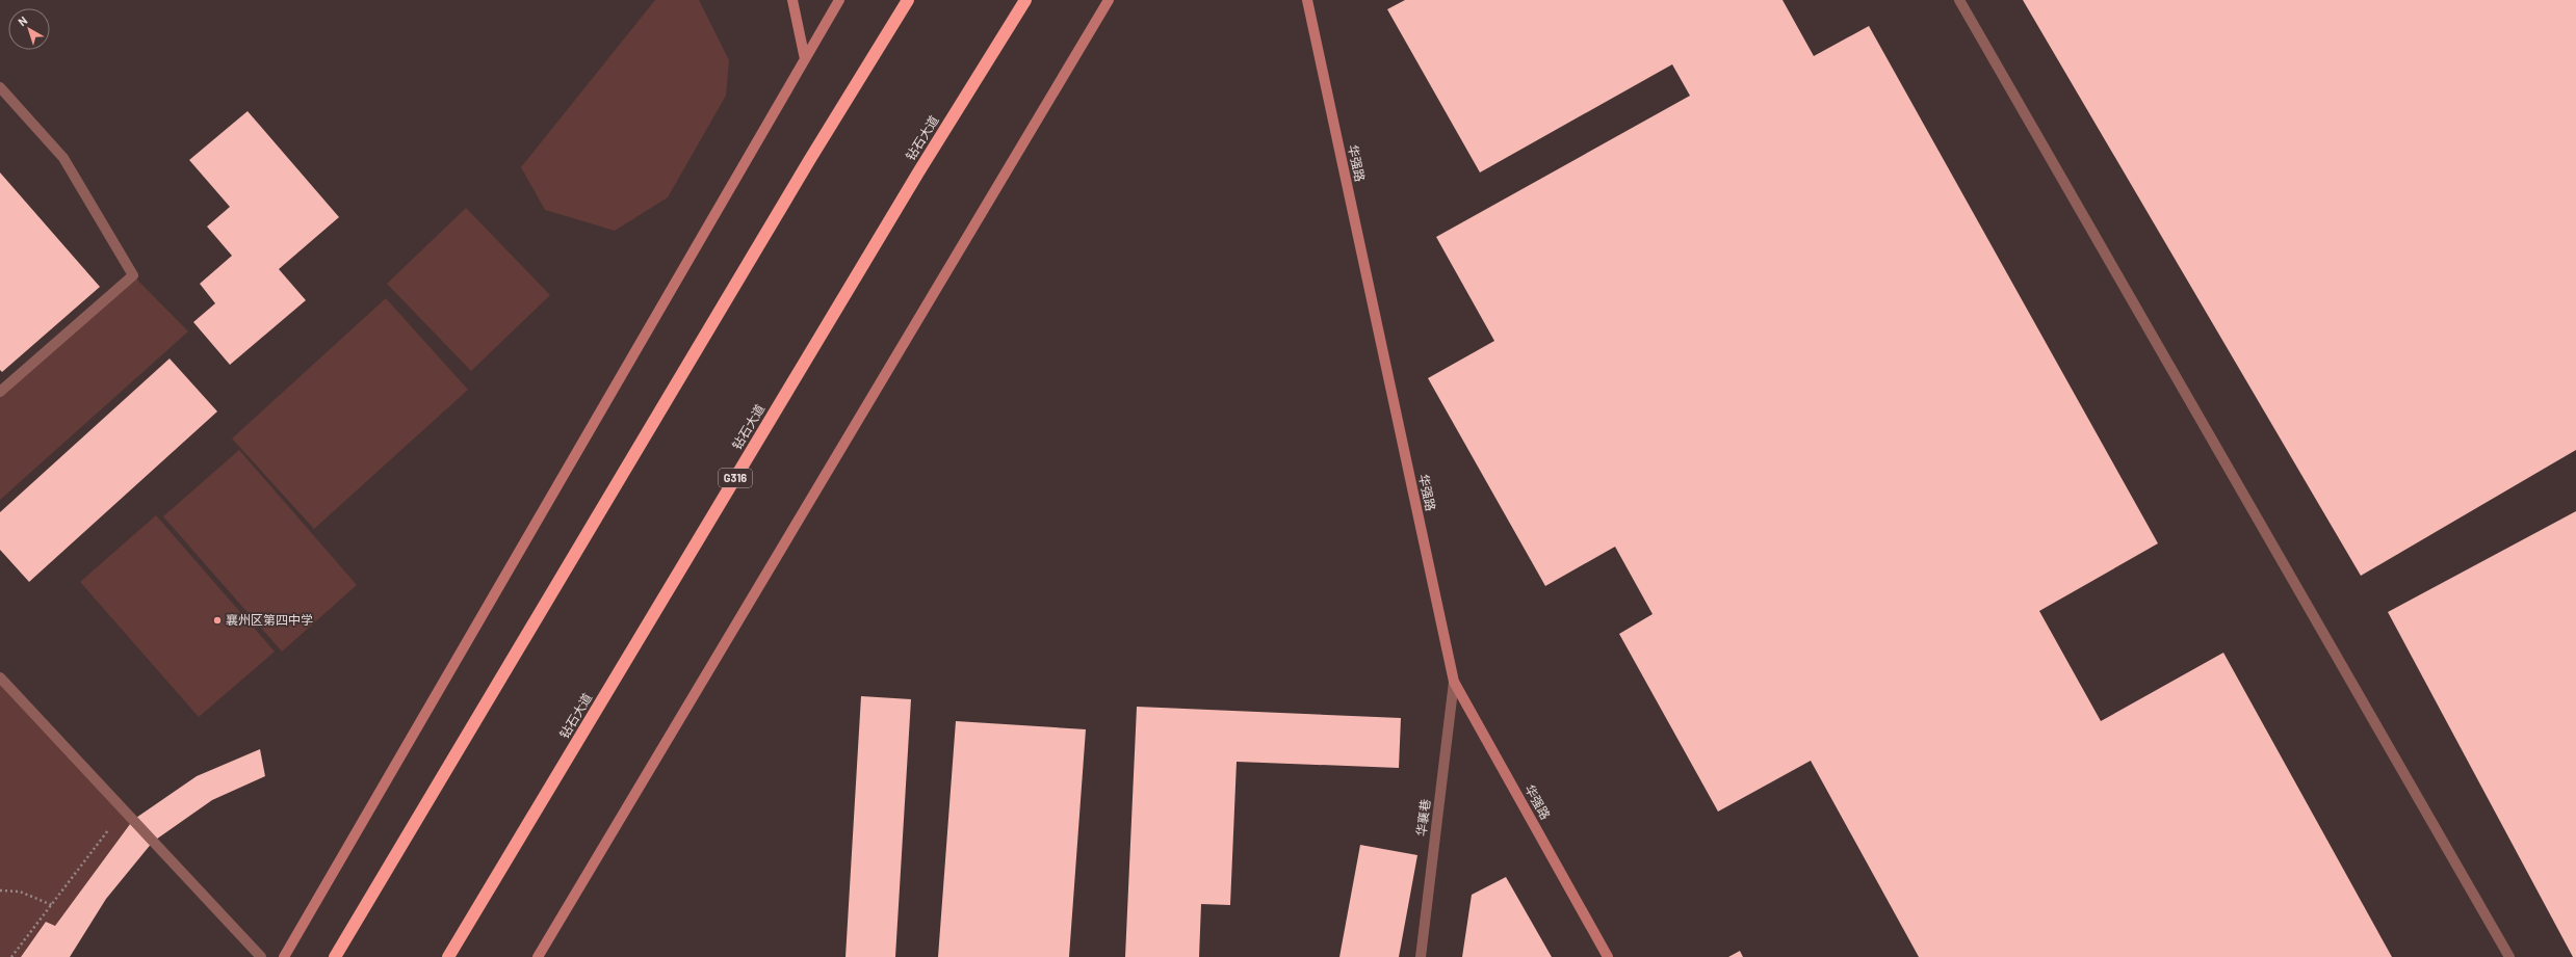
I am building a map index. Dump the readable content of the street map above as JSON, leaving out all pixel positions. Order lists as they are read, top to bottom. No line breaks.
{"streets":{"highway":["钻石大道","G316"],"street":["华强路","华襄巷"]},"crossings":[["华强路","华襄巷"]],"places":["襄州区第四中学"],"north":"top left"}
